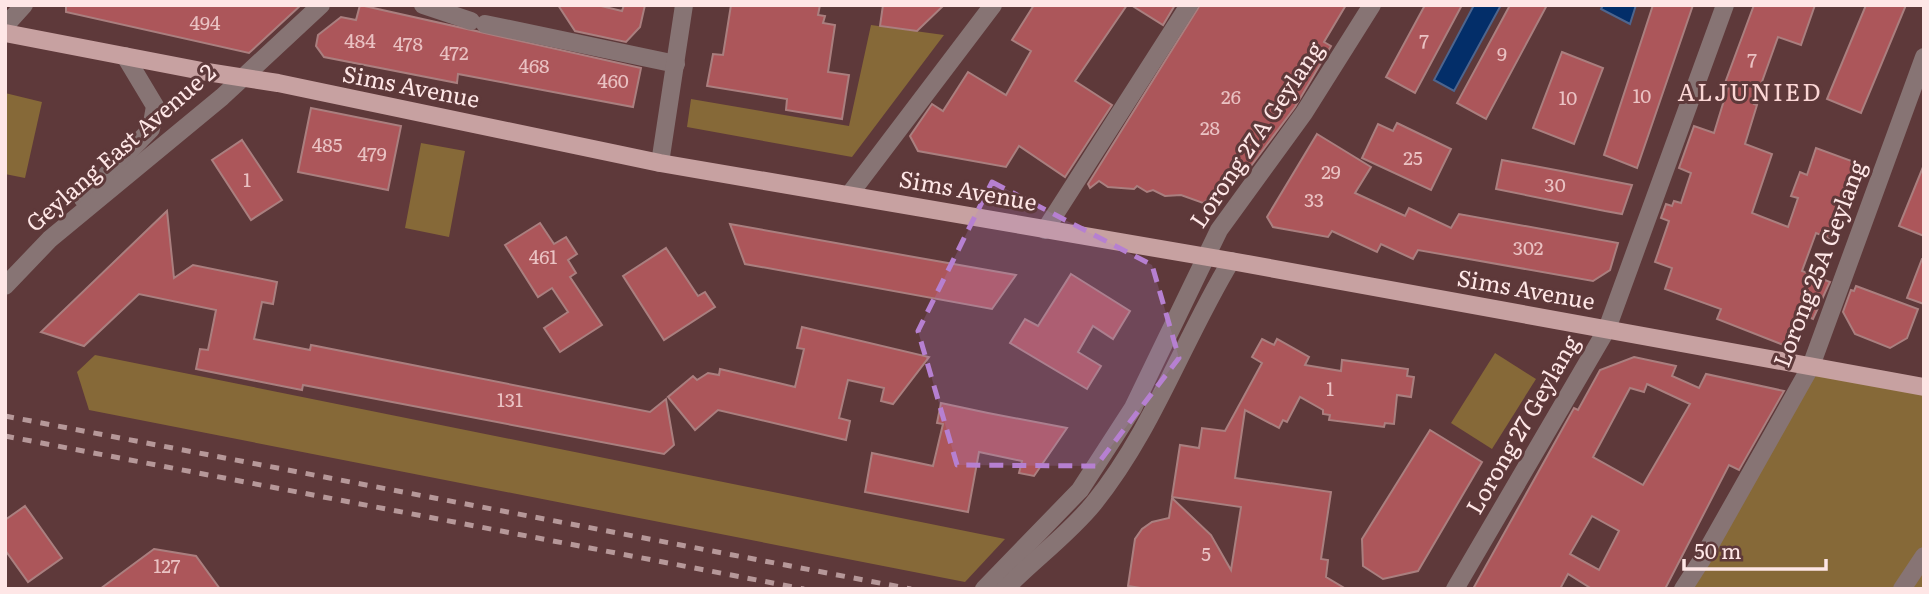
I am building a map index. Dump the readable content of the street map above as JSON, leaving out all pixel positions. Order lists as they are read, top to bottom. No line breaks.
{"streets":{"main road":["Sims Avenue"],"street":["Lorong 27A Geylang","Geylang East Avenue 2","Lorong 25A Geylang","Lorong 27 Geylang"]},"crossings":[["Sims Avenue","Lorong 27A Geylang"],["Sims Avenue","Geylang East Avenue 2"],["Sims Avenue","Lorong 25A Geylang"],["Sims Avenue","Lorong 27 Geylang"]],"districts":["ALJUNIED"],"house_numbers":["494","484","7","478","472","9","7","468","460","10","26","10","28","485","479","25","29","1","30","33","302","461","1","131","5","127"],"scale_bar":"50 m"}
